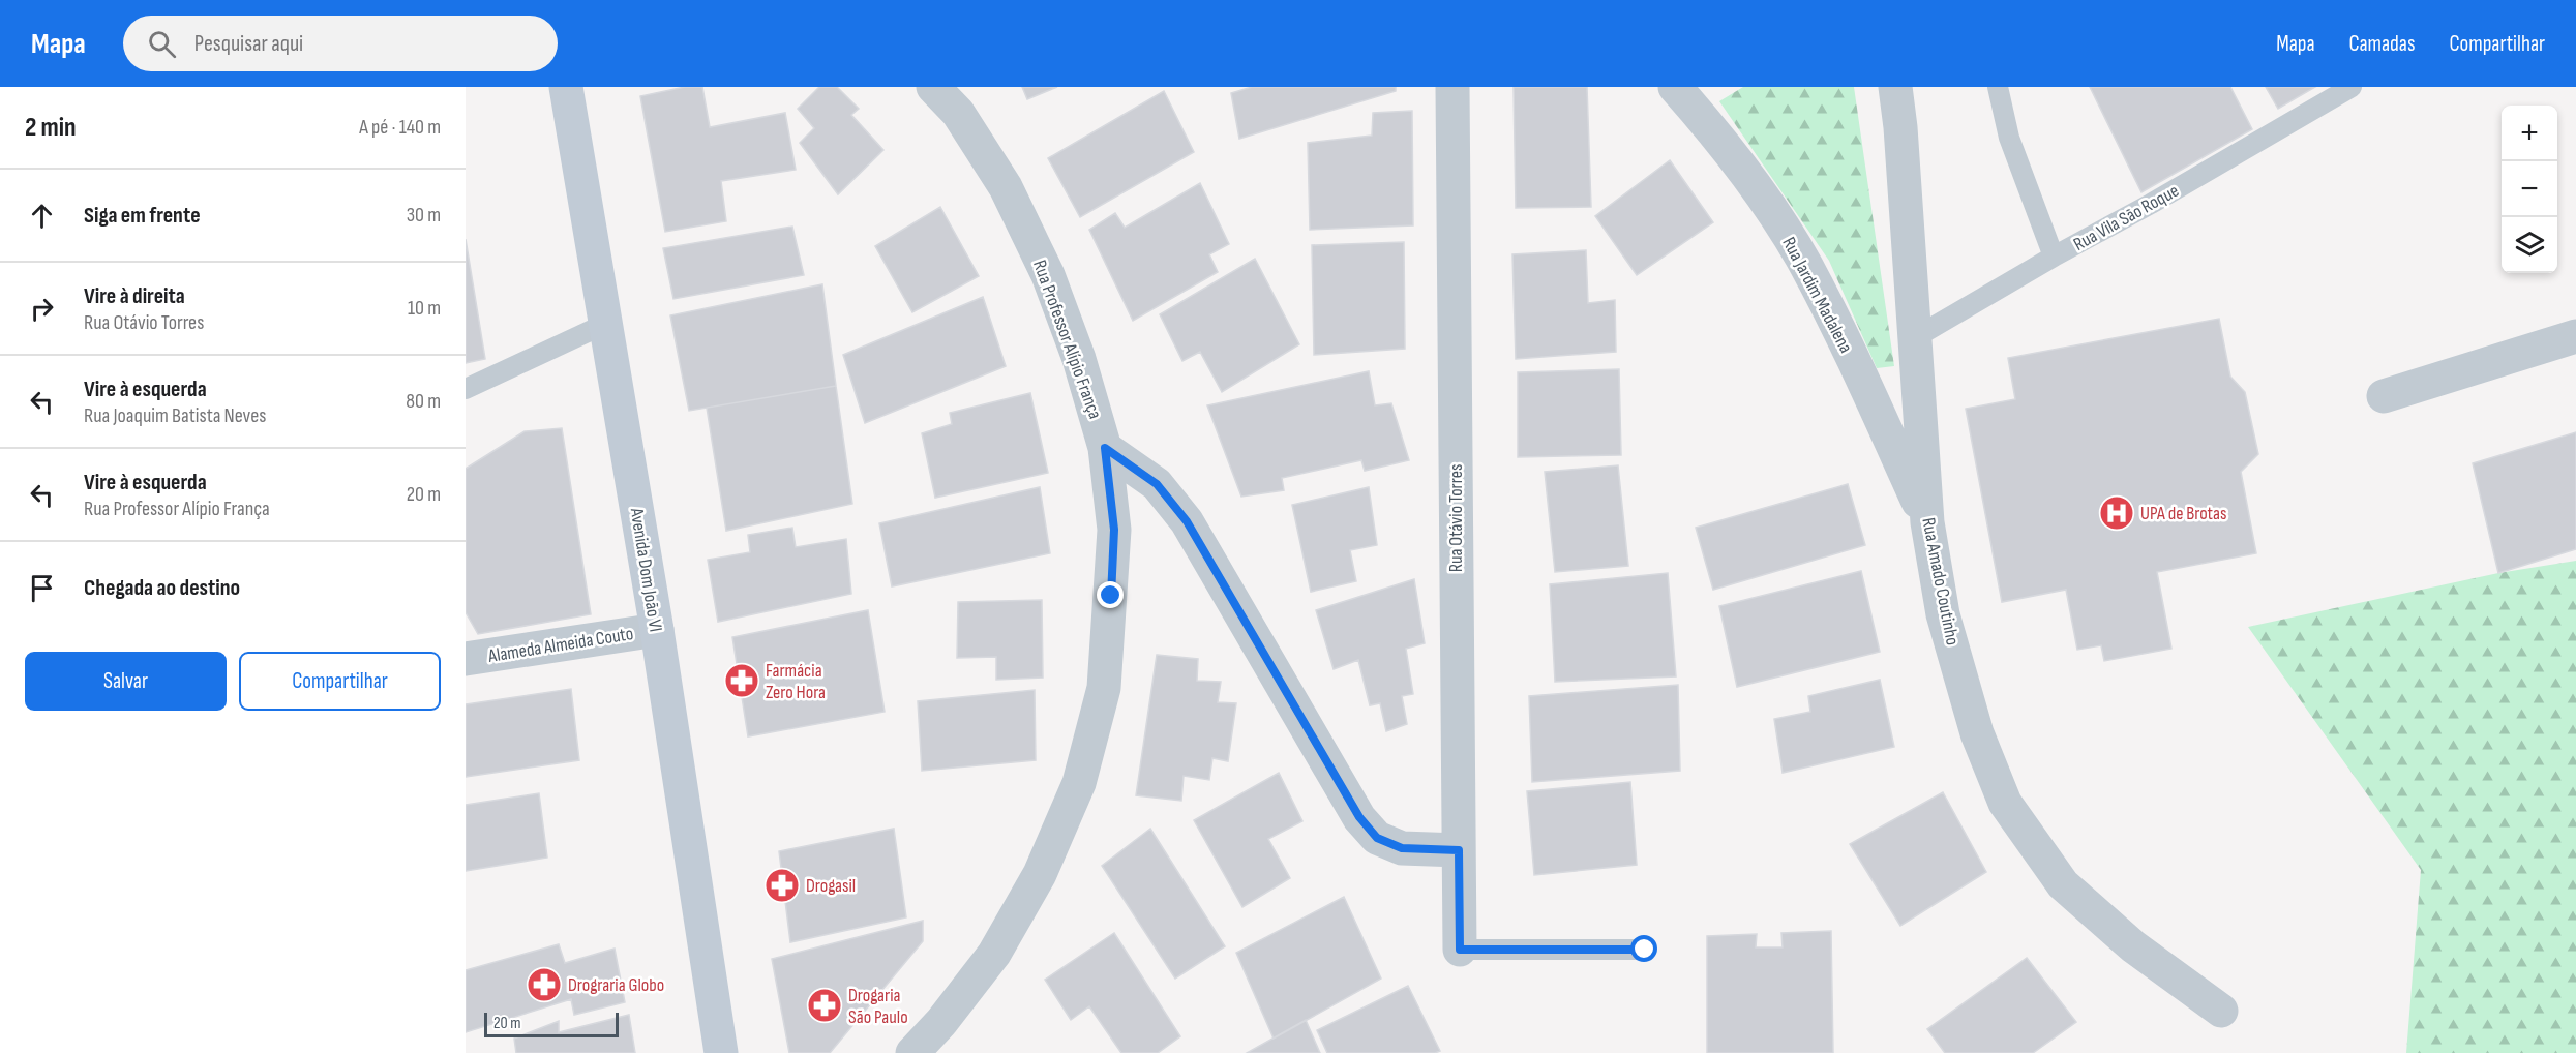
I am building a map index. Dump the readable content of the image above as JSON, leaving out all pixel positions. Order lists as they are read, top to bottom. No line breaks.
{"streets":{"main road":["Avenida Dom João VI"],"street":["Rua Jardim Madalena","Rua Professor Alípio França","Rua Otávio Torres","Rua Amado Coutinho","Alameda Almeida Couto"],"lane":["Rua Vila São Roque"]},"crossings":[["Rua Jardim Madalena","Rua Amado Coutinho"],["Avenida Dom João VI","Alameda Almeida Couto"]],"places":{"hospital":["UPA de Brotas"],"pharmacy":["Farmácia Zero Hora","Drogasil","Drograria Globo","Drogaria São Paulo"]},"scale_bar":"20 m","page":{"header":"Mapa","search":"Pesquisar aqui","nav":["Mapa","Camadas","Compartilhar"],"heading":["2 min","A pé · 140 m"],"map_buttons":["+","−"],"list":[["Siga em frente","30 m"],["Vire à direita","Rua Otávio Torres","10 m"],["Vire à esquerda","Rua Joaquim Batista Neves","80 m"],["Vire à esquerda","Rua Professor Alípio França","20 m"],"Chegada ao destino"],"buttons":["Salvar","Compartilhar"],"scale":"20 m"}}
